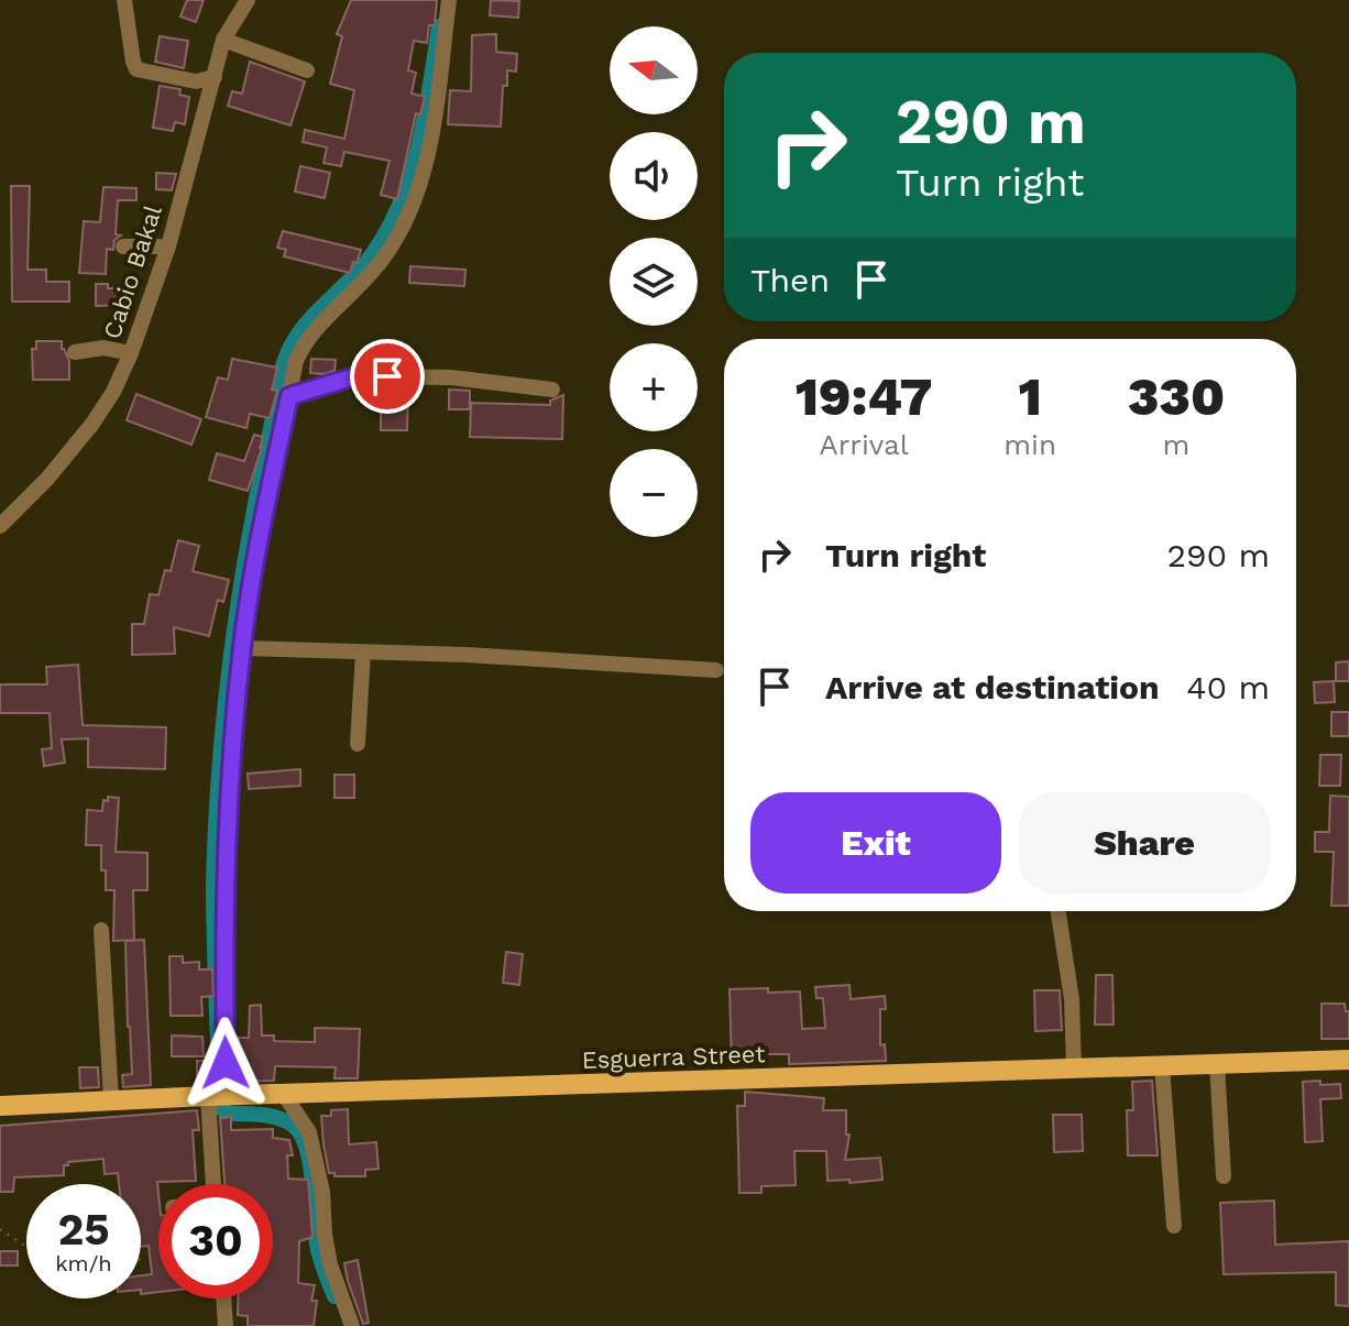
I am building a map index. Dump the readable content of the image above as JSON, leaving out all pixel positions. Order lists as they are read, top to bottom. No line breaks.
{"streets":{"main road":["Esguerra Street"],"street":["Cabio Bakal"]},"north":"left","page":{"map_buttons":["+","−"],"turn":["290 m","Turn right"],"then":"Then","eta":["19:47","Arrival","1","min","330","m"],"list":[{"name":"Turn right","value":"290 m"},{"name":"Arrive at destination","value":"40 m"}],"buttons":["Exit","Share"],"speed":"25 km/h","limit":"30"}}
